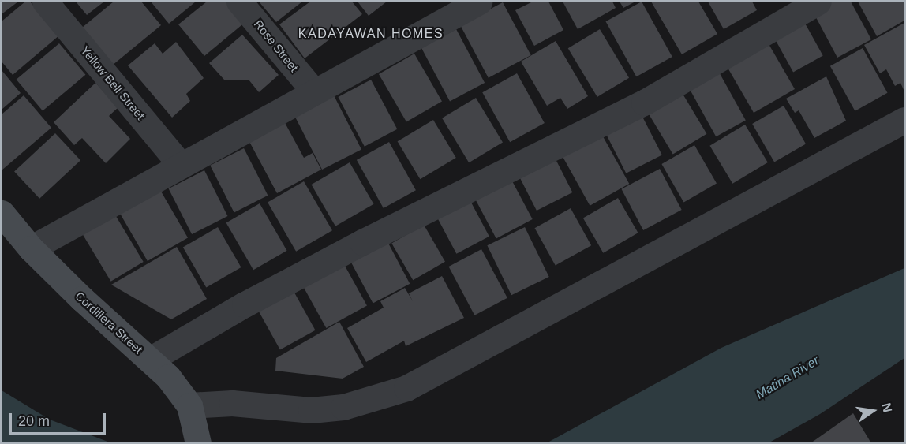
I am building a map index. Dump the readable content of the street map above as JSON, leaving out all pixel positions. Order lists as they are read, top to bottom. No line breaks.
{"streets":{"street":["Rose Street","Yellow Bell Street","Cordillera Street"]},"districts":["KADAYAWAN HOMES"],"water":["Matina River"],"scale_bar":"20 m","north":"right"}
